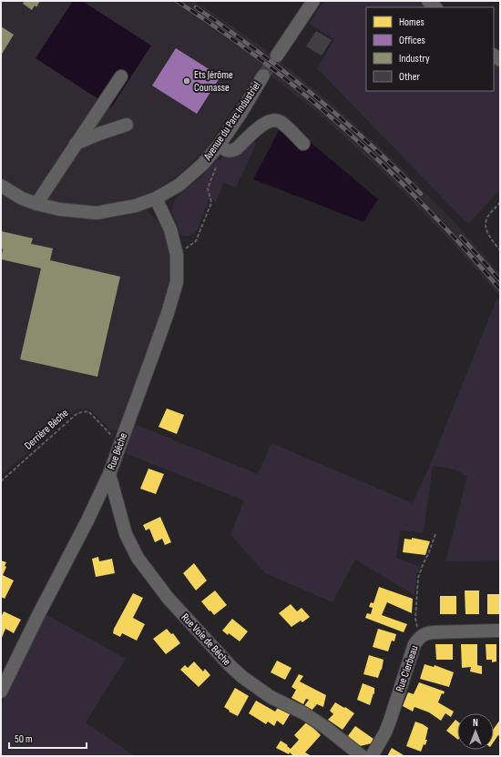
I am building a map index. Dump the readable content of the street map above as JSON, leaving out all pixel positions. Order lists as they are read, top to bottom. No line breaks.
{"streets":{"street":["Avenue du Parc Industriel","Rue Bêche","Rue Voie de Bêche","Rue Clerbeau"],"path":["Derrière Bèche"]},"crossings":[["Avenue du Parc Industriel","Rue Bêche"],["Derrière Bèche","Rue Bêche"],["Rue Bêche","Rue Voie de Bêche"]],"places":["Ets Jérôme Counasse"],"legend":["Homes","Offices","Industry","Other"],"scale_bar":"50 m","north":"top"}
